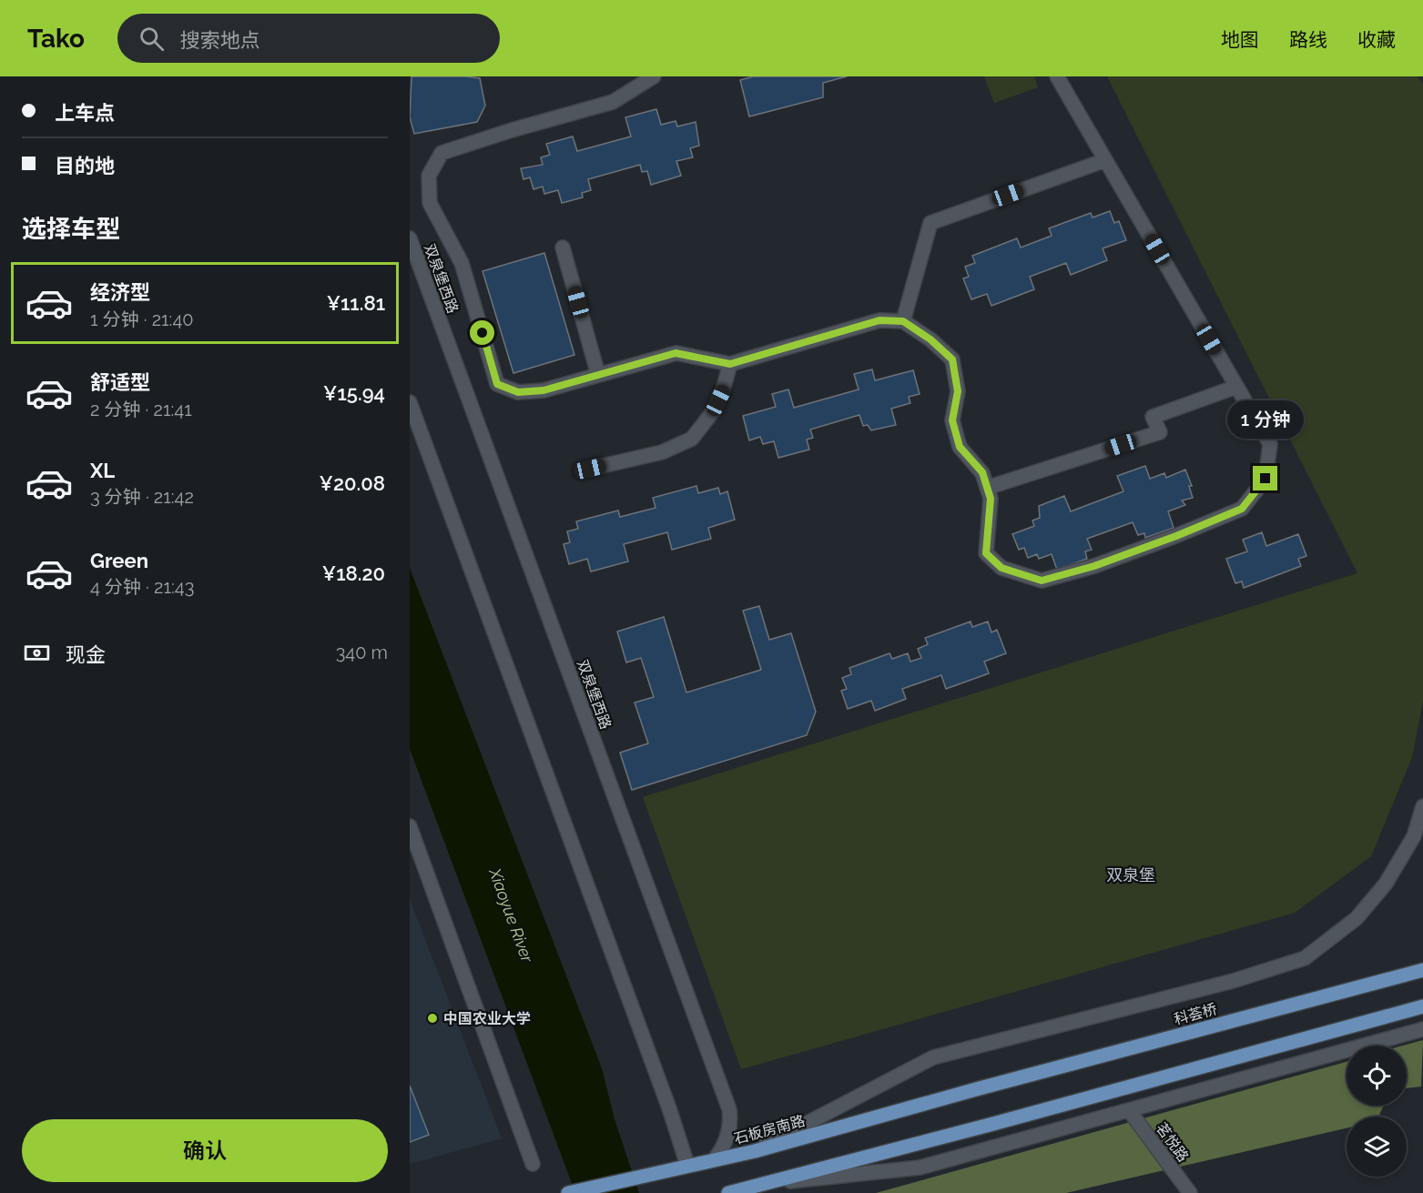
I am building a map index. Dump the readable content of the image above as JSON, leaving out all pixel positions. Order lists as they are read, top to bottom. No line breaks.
{"streets":{"main road":["科荟桥","石板房南路"],"street":["双泉堡西路","茗悦路"]},"crossings":[["双泉堡西路","石板房南路"],["科荟桥","石板房南路"]],"districts":["双泉堡"],"water":["Xiaoyue River"],"places":["中国农业大学"],"page":{"header":"Tako","search":"搜索地点","nav":["地图","路线","收藏"],"banner":["上车点","目的地"],"heading":"选择车型","list":[{"name":"经济型","note":"1 分钟 · 21:40","value":"¥11.81"},{"name":"舒适型","note":"2 分钟 · 21:41","value":"¥15.94"},{"name":"XL","note":"3 分钟 · 21:42","value":"¥20.08"},{"name":"Green","note":"4 分钟 · 21:43","value":"¥18.20"}],"bubble":"1 分钟","pay":["现金","340 m"],"buttons":"确认"}}
